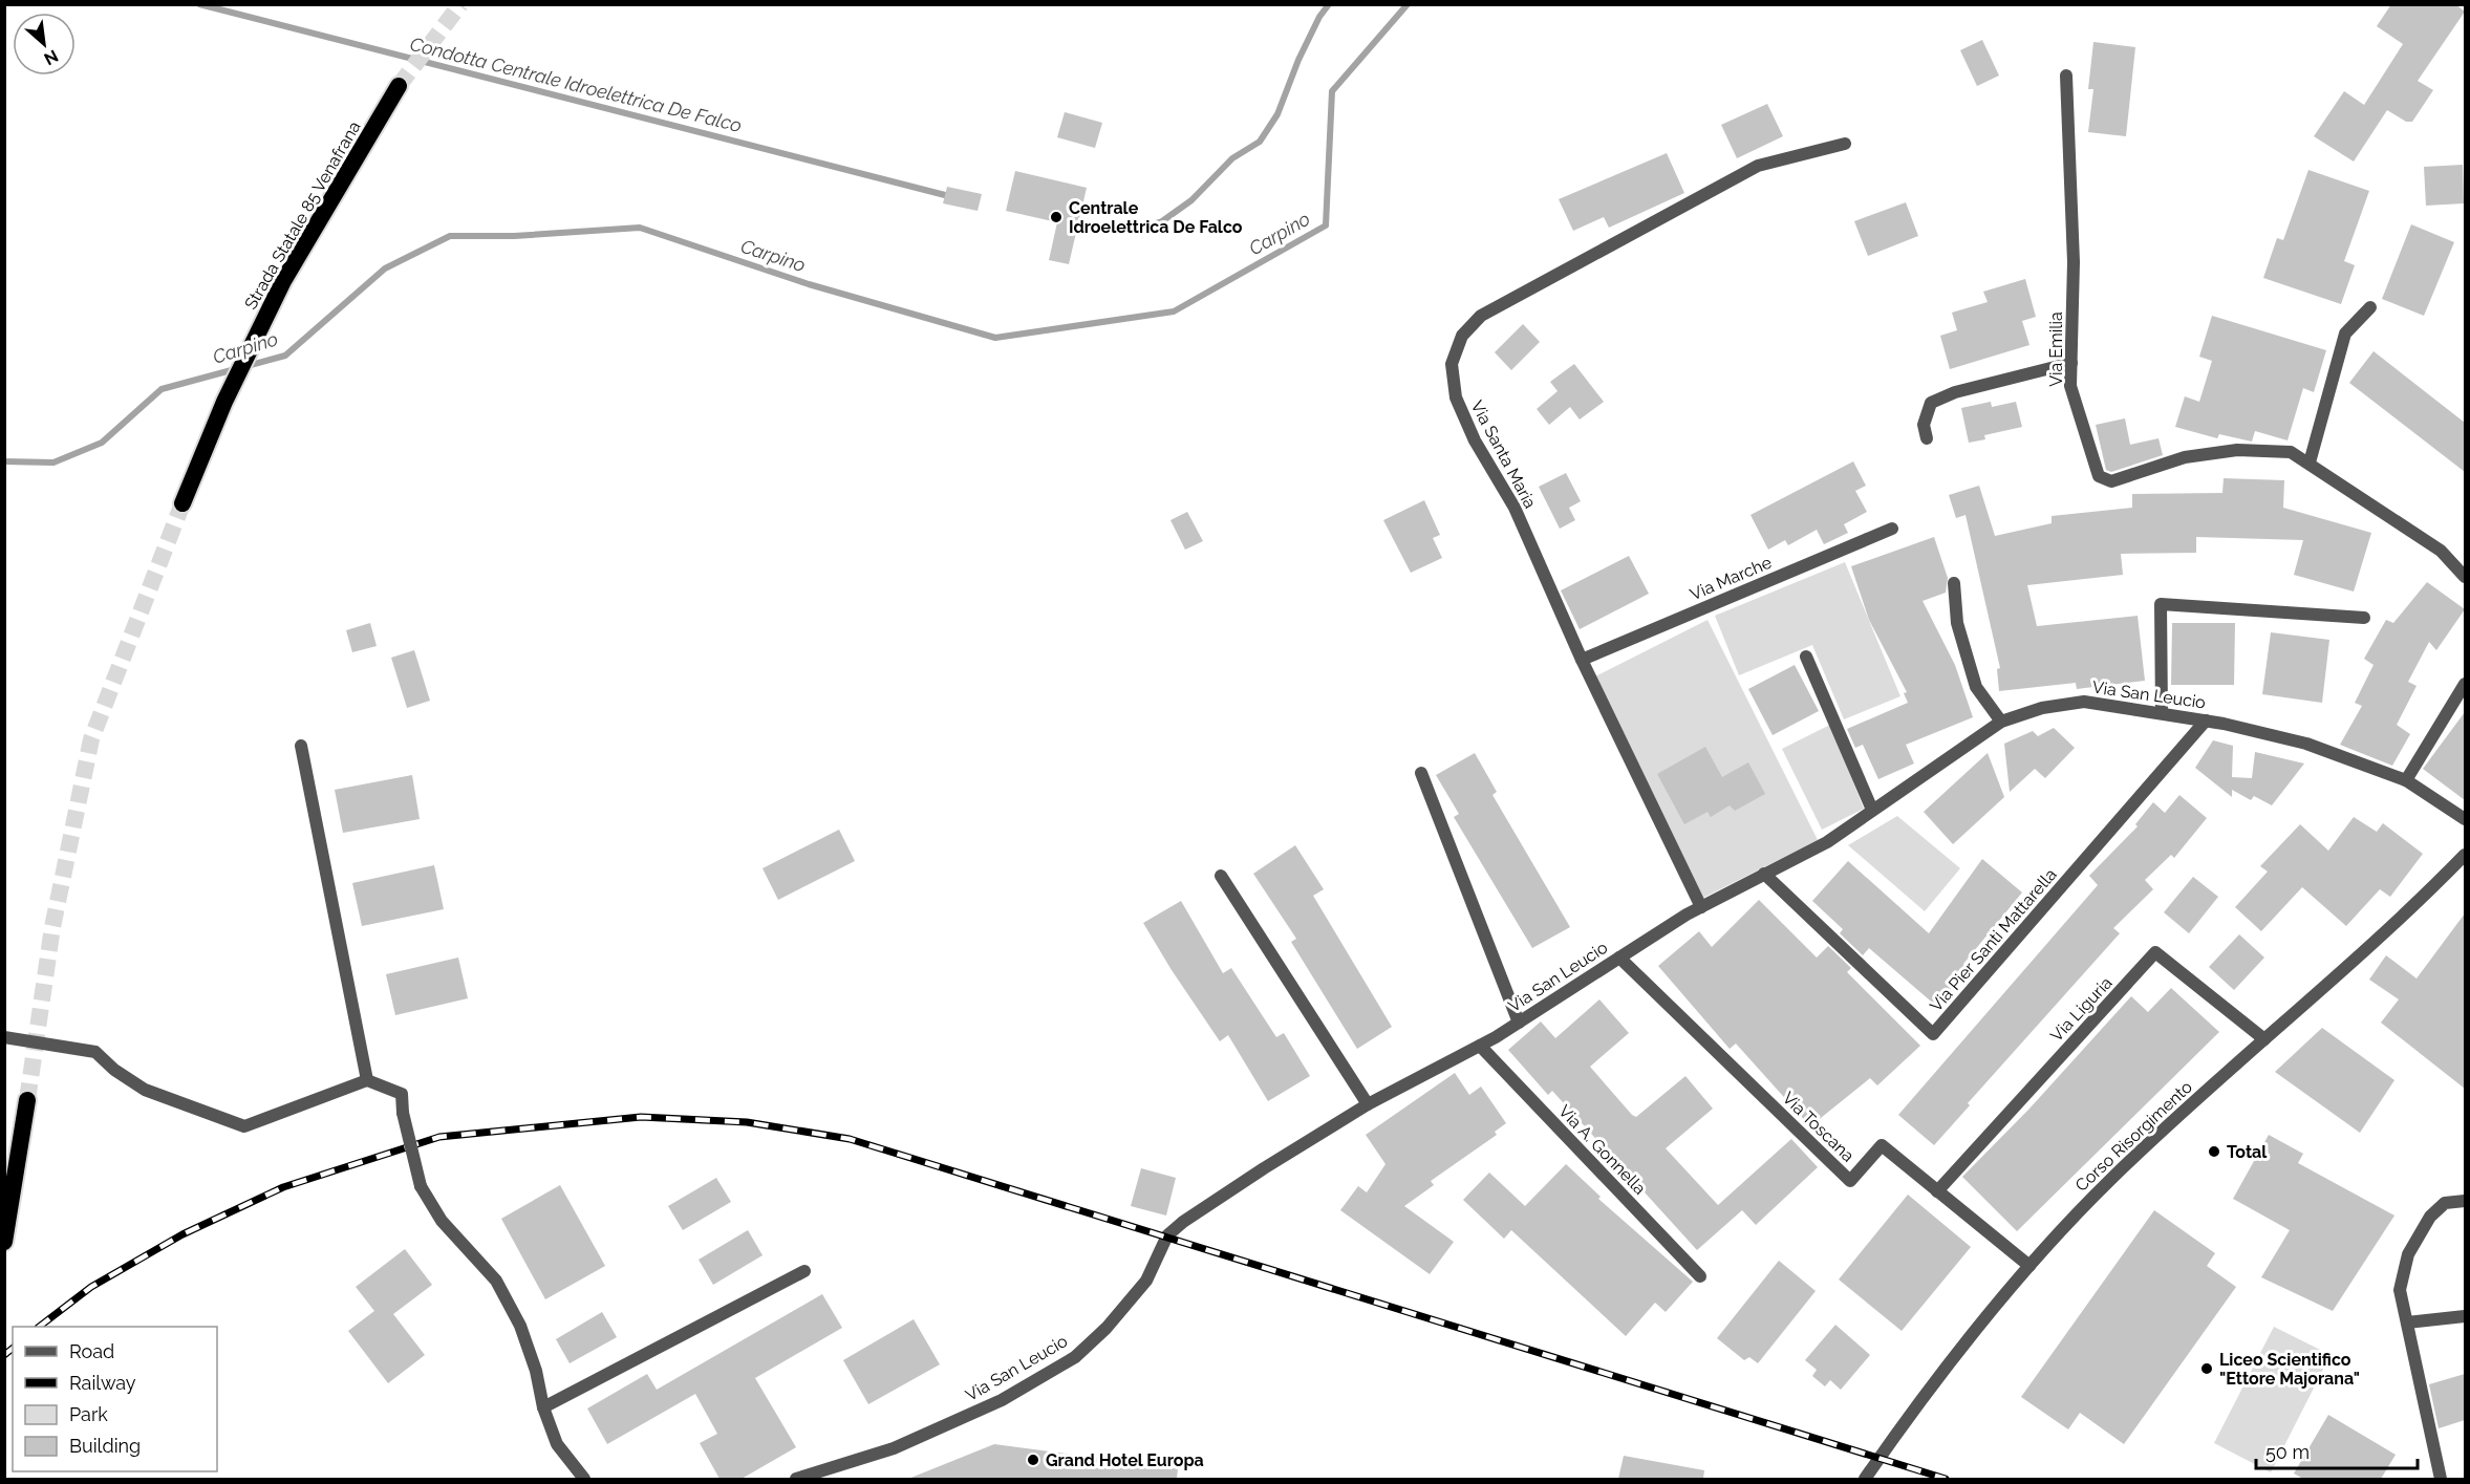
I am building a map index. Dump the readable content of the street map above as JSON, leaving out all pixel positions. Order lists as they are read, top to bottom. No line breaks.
{"streets":{"highway":["Strada Statale 85 Venafrana"],"street":["Via Emilia","Via Santa Maria","Via Marche","Via San Leucio","Via Pier Santi Mattarella","Via Liguria","Via Toscana","Corso Risorgimento","Via A. Gonnella"]},"crossings":[["Via Santa Maria","Via Marche"],["Via Santa Maria","Via San Leucio"],["Via San Leucio","Via Pier Santi Mattarella"],["Via San Leucio","Via Toscana"],["Via San Leucio","Via A. Gonnella"],["Via Liguria","Via Toscana"],["Via Liguria","Corso Risorgimento"],["Via Toscana","Corso Risorgimento"]],"water":["Condotta Centrale Idroelettrica De Falco","Carpino"],"places":["Centrale Idroelettrica De Falco","Total","Liceo Scientifico \"Ettore Majorana\"","Grand Hotel Europa"],"legend":["Road","Railway","Park","Building"],"scale_bar":"50 m","north":"bottom right"}
